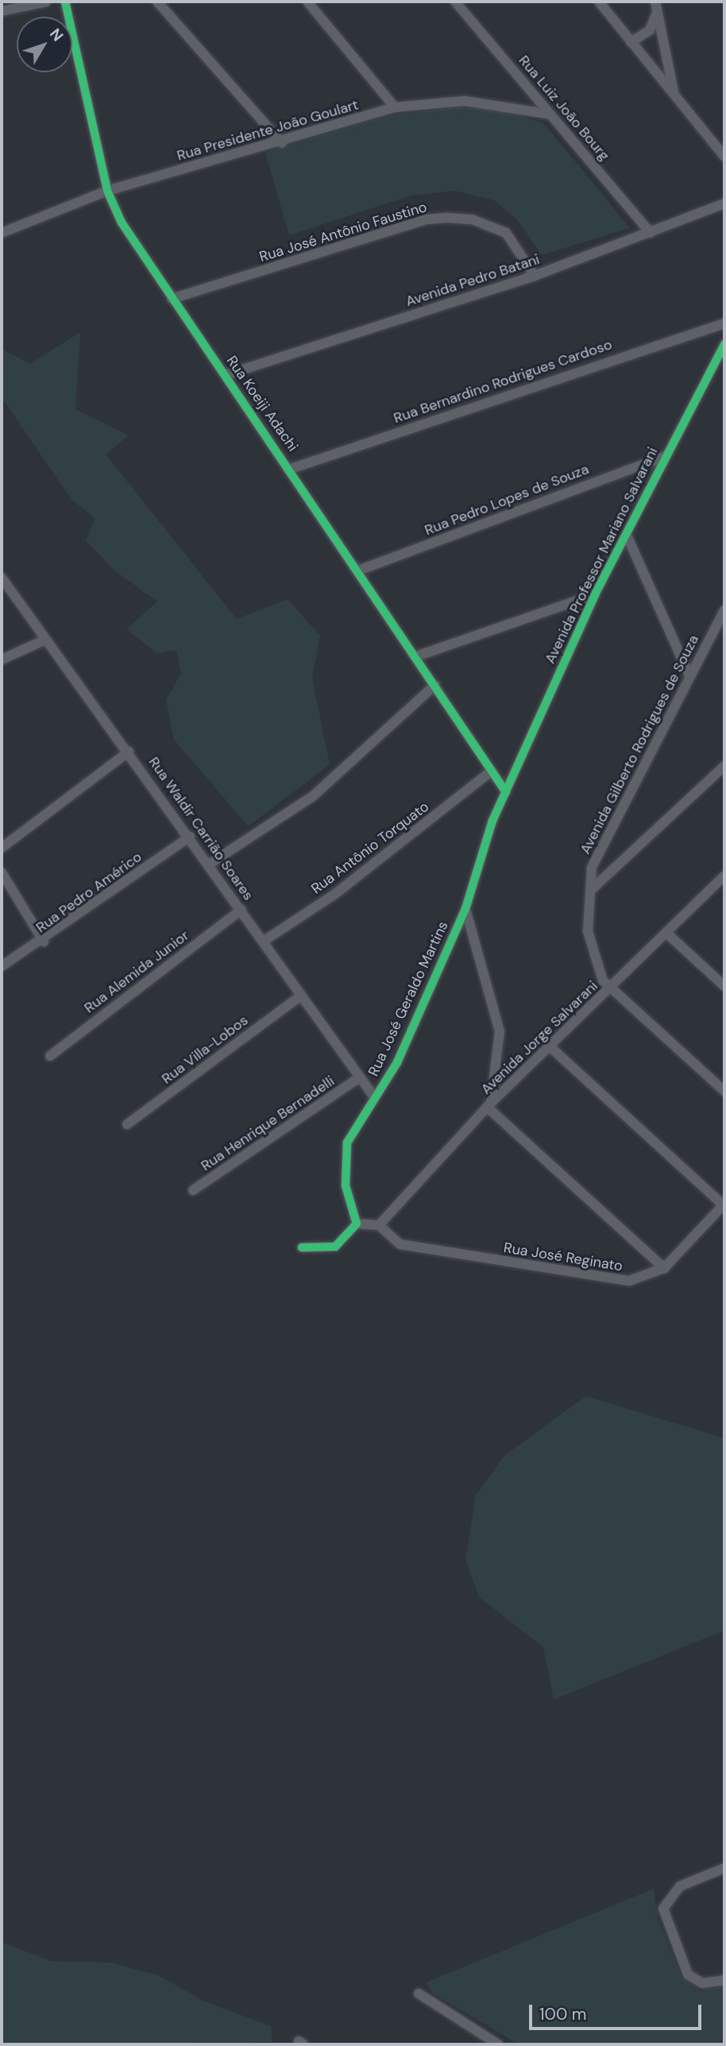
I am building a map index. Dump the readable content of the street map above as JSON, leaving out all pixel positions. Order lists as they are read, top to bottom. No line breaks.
{"streets":{"street":["Rua Luiz João Bourg","Rua Presidente João Goulart","Rua José Antônio Faustino","Avenida Pedro Batani","Rua Bernardino Rodrigues Cardoso","Rua Koeiji Adachi","Rua Pedro Lopes de Souza","Avenida Professor Mariano Salvarani","Avenida Gilberto Rodrigues de Souza","Rua Waldir Carrião Soares","Rua Antônio Torquato","Rua Pedro Américo","Rua Alemida Junior","Rua José Geraldo Martins","Avenida Jorge Salvarani","Rua Villa-Lobos","Rua Henrique Bernadelli","Rua José Reginato"]},"crossings":[["Rua Luiz João Bourg","Rua Presidente João Goulart"],["Rua Luiz João Bourg","Avenida Pedro Batani"],["Rua Presidente João Goulart","Rua Koeiji Adachi"],["Rua José Antônio Faustino","Avenida Pedro Batani"],["Rua José Antônio Faustino","Rua Koeiji Adachi"],["Avenida Pedro Batani","Rua Koeiji Adachi"],["Rua Bernardino Rodrigues Cardoso","Rua Koeiji Adachi"],["Rua Koeiji Adachi","Rua Pedro Lopes de Souza"],["Rua Koeiji Adachi","Avenida Professor Mariano Salvarani"],["Rua Koeiji Adachi","Rua Antônio Torquato"],["Rua Pedro Lopes de Souza","Avenida Professor Mariano Salvarani"],["Avenida Professor Mariano Salvarani","Rua José Geraldo Martins"],["Avenida Gilberto Rodrigues de Souza","Avenida Jorge Salvarani"],["Rua Waldir Carrião Soares","Rua Antônio Torquato"],["Rua Waldir Carrião Soares","Rua Pedro Américo"],["Rua Waldir Carrião Soares","Rua Alemida Junior"],["Rua Waldir Carrião Soares","Rua José Geraldo Martins"],["Rua Waldir Carrião Soares","Rua Villa-Lobos"],["Rua Waldir Carrião Soares","Rua Henrique Bernadelli"],["Avenida Jorge Salvarani","Rua José Reginato"]],"scale_bar":"100 m","north":"top right"}
